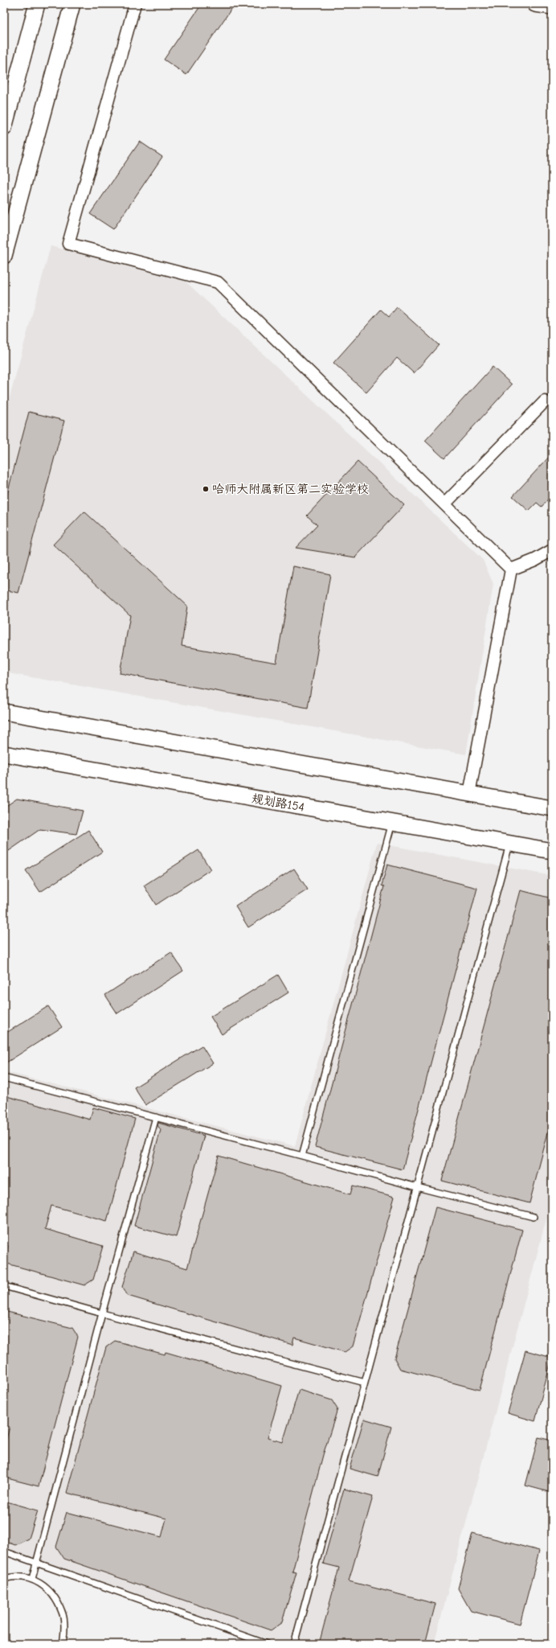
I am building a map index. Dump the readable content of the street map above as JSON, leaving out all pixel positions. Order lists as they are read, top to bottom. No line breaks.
{"streets":{"main road":["规划路154"]},"places":["哈师大附属新区第二实验学校"]}
